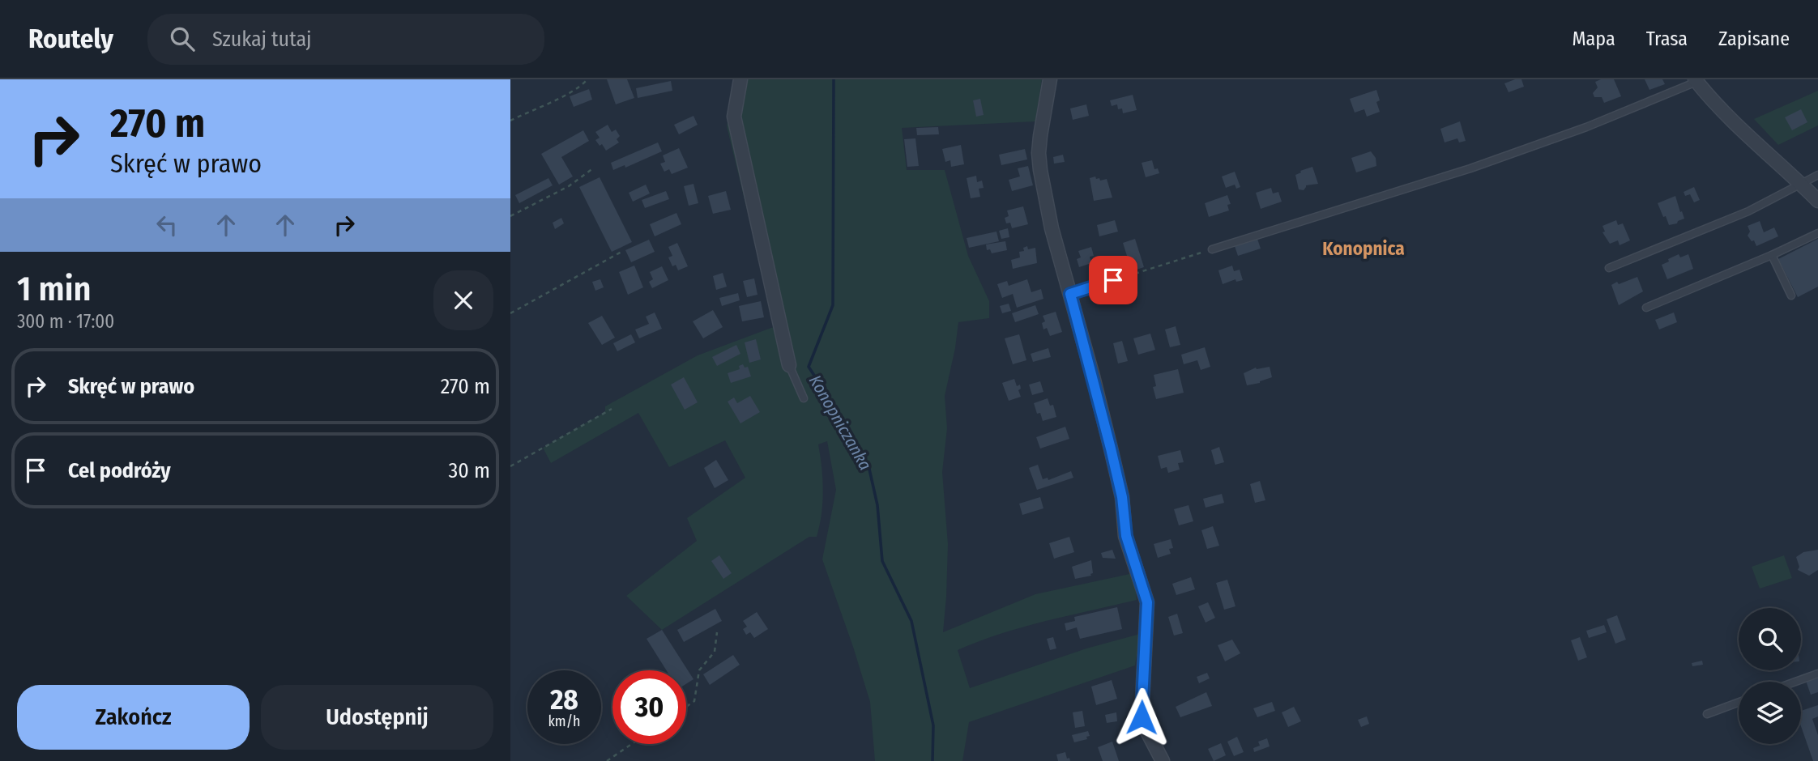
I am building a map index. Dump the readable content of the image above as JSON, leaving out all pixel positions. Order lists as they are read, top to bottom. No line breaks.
{"districts":["Konopnica"],"water":["Konopniczanka"],"page":{"header":"Routely","search":"Szukaj tutaj","nav":["Mapa","Trasa","Zapisane"],"turn":["270 m","Skręć w prawo"],"heading":["1 min","300 m · 17:00"],"list":[{"name":"Skręć w prawo","value":"270 m"},{"name":"Cel podróży","value":"30 m"}],"speed":"28 km/h","limit":"30","buttons":["Zakończ","Udostępnij"]}}
